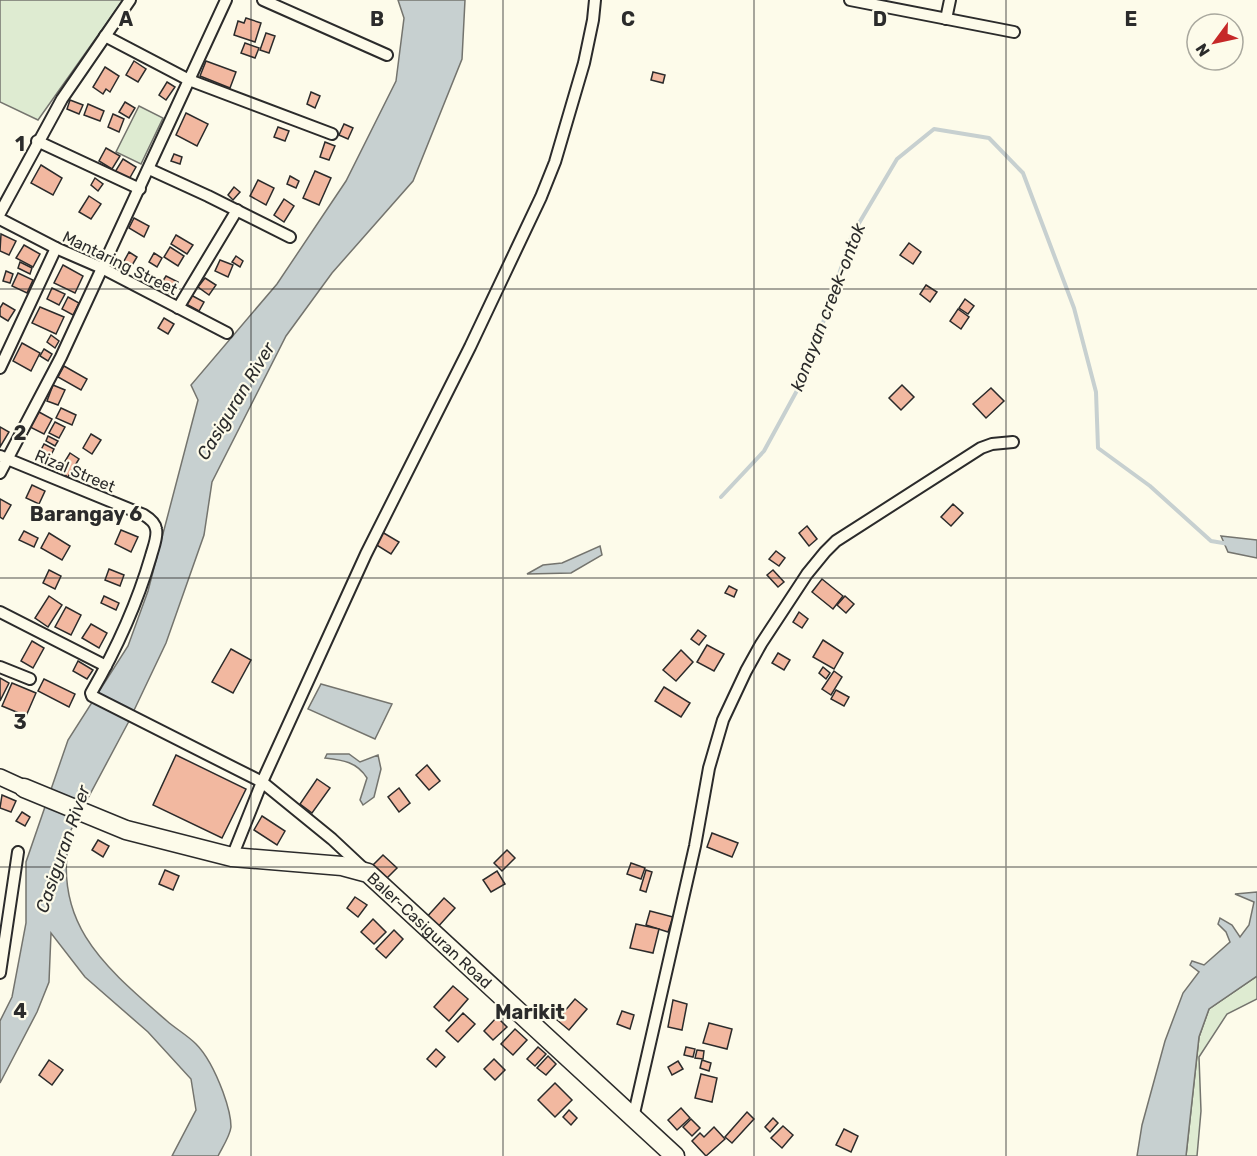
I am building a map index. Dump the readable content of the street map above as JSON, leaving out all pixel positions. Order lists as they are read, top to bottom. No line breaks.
{"streets":{"main road":["Baler-Casiguran Road"],"street":["Mantaring Street","Rizal Street"]},"districts":["Barangay 6","Marikit"],"water":["konayan creek-ontok","Casiguran River"],"north":"bottom left","grid":{"columns":["A","B","C","D","E"],"rows":["1","2","3","4"]}}
